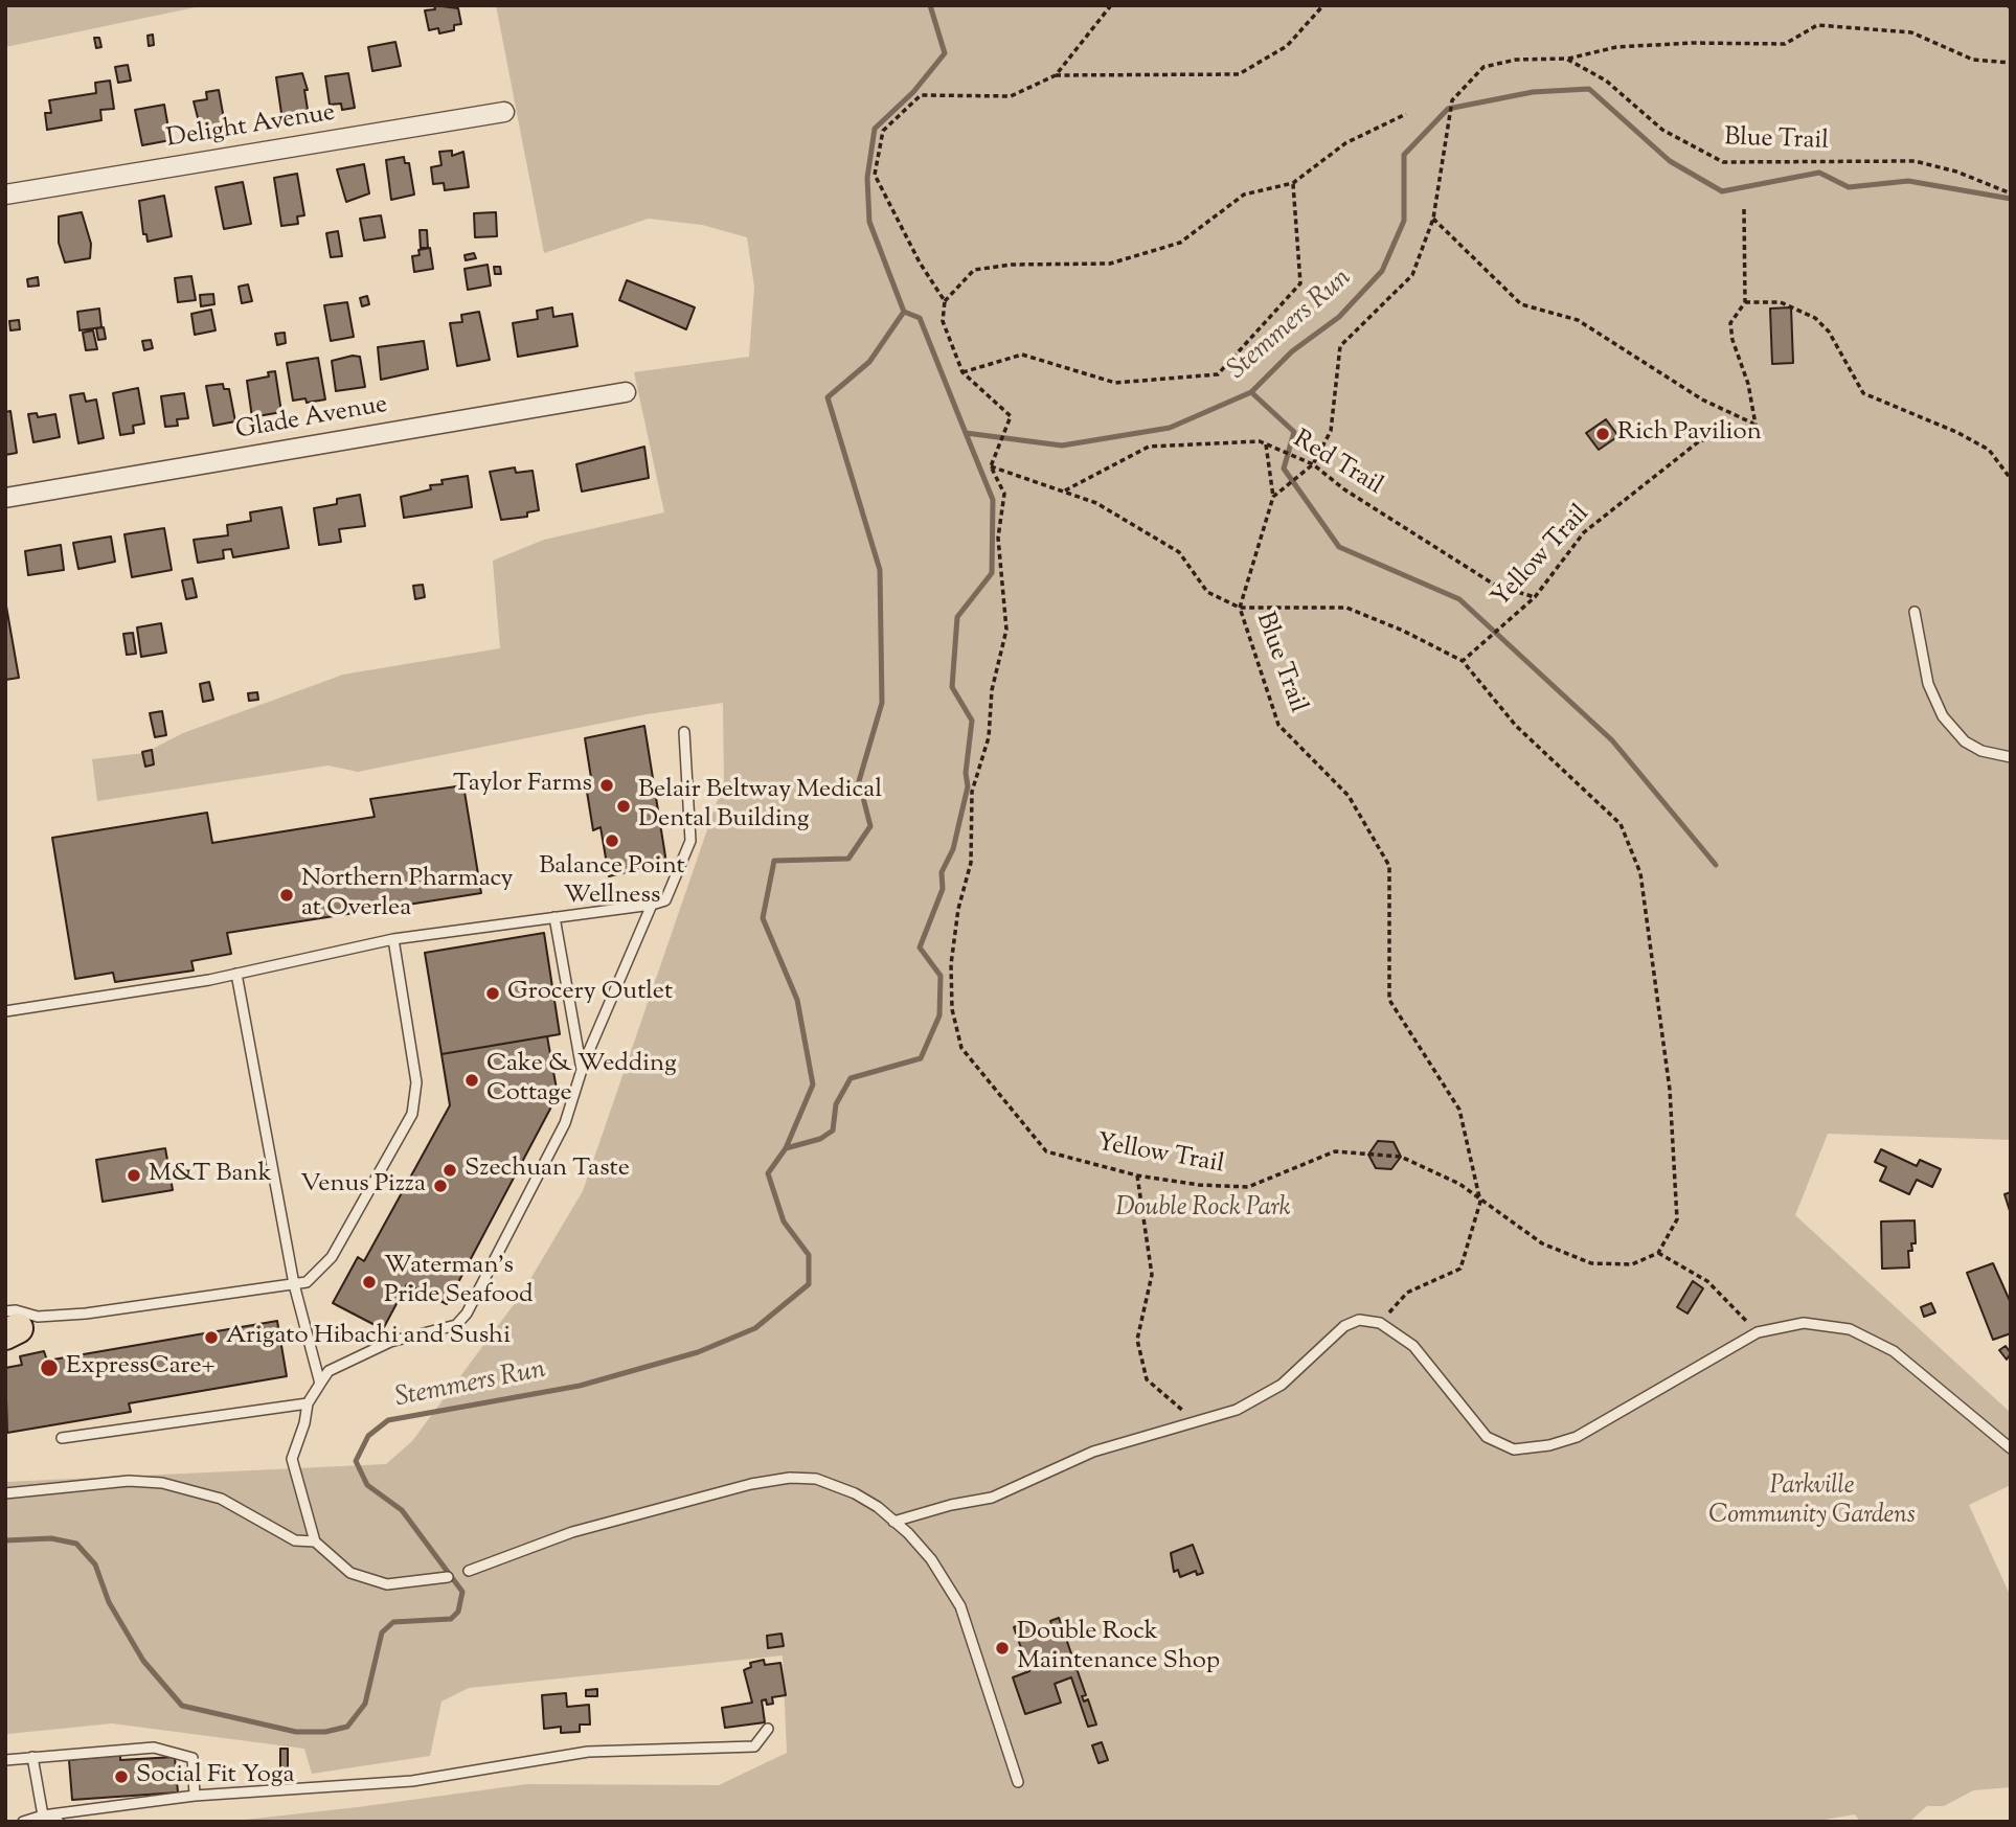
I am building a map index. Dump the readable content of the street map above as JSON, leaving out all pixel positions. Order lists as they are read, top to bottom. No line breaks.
{"streets":{"street":["Delight Avenue","Glade Avenue"],"path":["Blue Trail","Red Trail","Yellow Trail"]},"crossings":[["Blue Trail","Red Trail"],["Blue Trail","Yellow Trail"],["Red Trail","Yellow Trail"]],"water":["Stemmers Run"],"parks":["Double Rock Park","Parkville Community Gardens"],"places":["Rich Pavilion","Taylor Farms","Belair Beltway Medical Dental Building","Balance Point Wellness","Northern Pharmacy at Overlea","Grocery Outlet","Cake & Wedding Cottage","Szechuan Taste","M&T Bank","Venus Pizza","Waterman’s Pride Seafood","Arigato Hibachi and Sushi","ExpressCare+","Double Rock Maintenance Shop","Social Fit Yoga"]}
